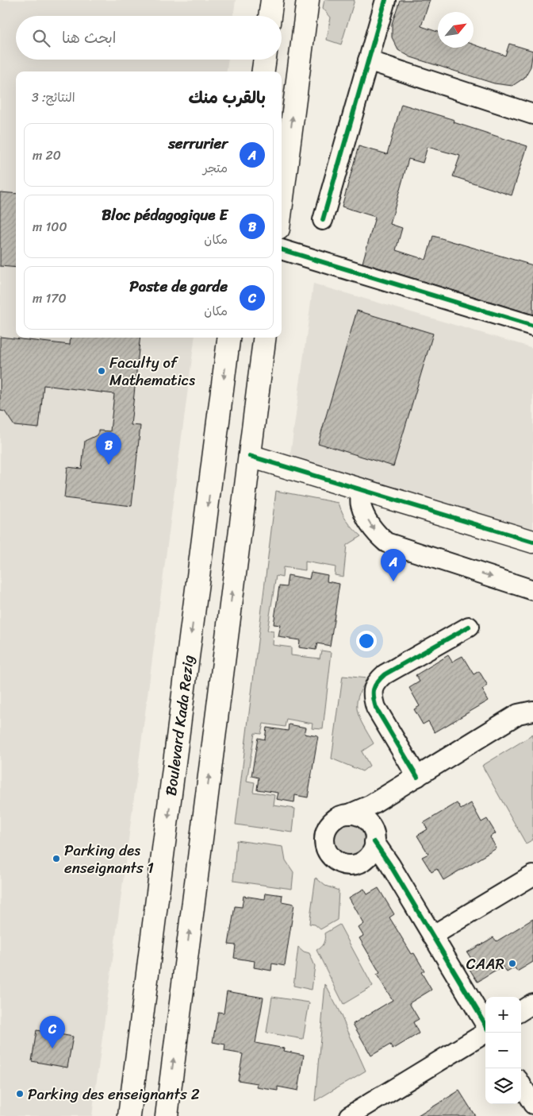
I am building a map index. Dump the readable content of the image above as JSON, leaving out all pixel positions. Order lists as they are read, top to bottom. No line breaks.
{"streets":{"main road":["Boulevard Kada Rezig"]},"places":["Faculty of Mathematics","Parking des enseignants 1","CAAR","Parking des enseignants 2"],"north":"top right","page":{"search":"ابحث هنا","heading":["بالقرب منك","النتائج: 3"],"list":[{"mark":"A","name":"serrurier","note":"متجر","value":"20 m"},{"mark":"B","name":"Bloc pédagogique E","note":"مكان","value":"100 m"},{"mark":"C","name":"Poste de garde","note":"مكان","value":"170 m"}],"pins":["B","A","C"],"map_buttons":["+","−"]}}
